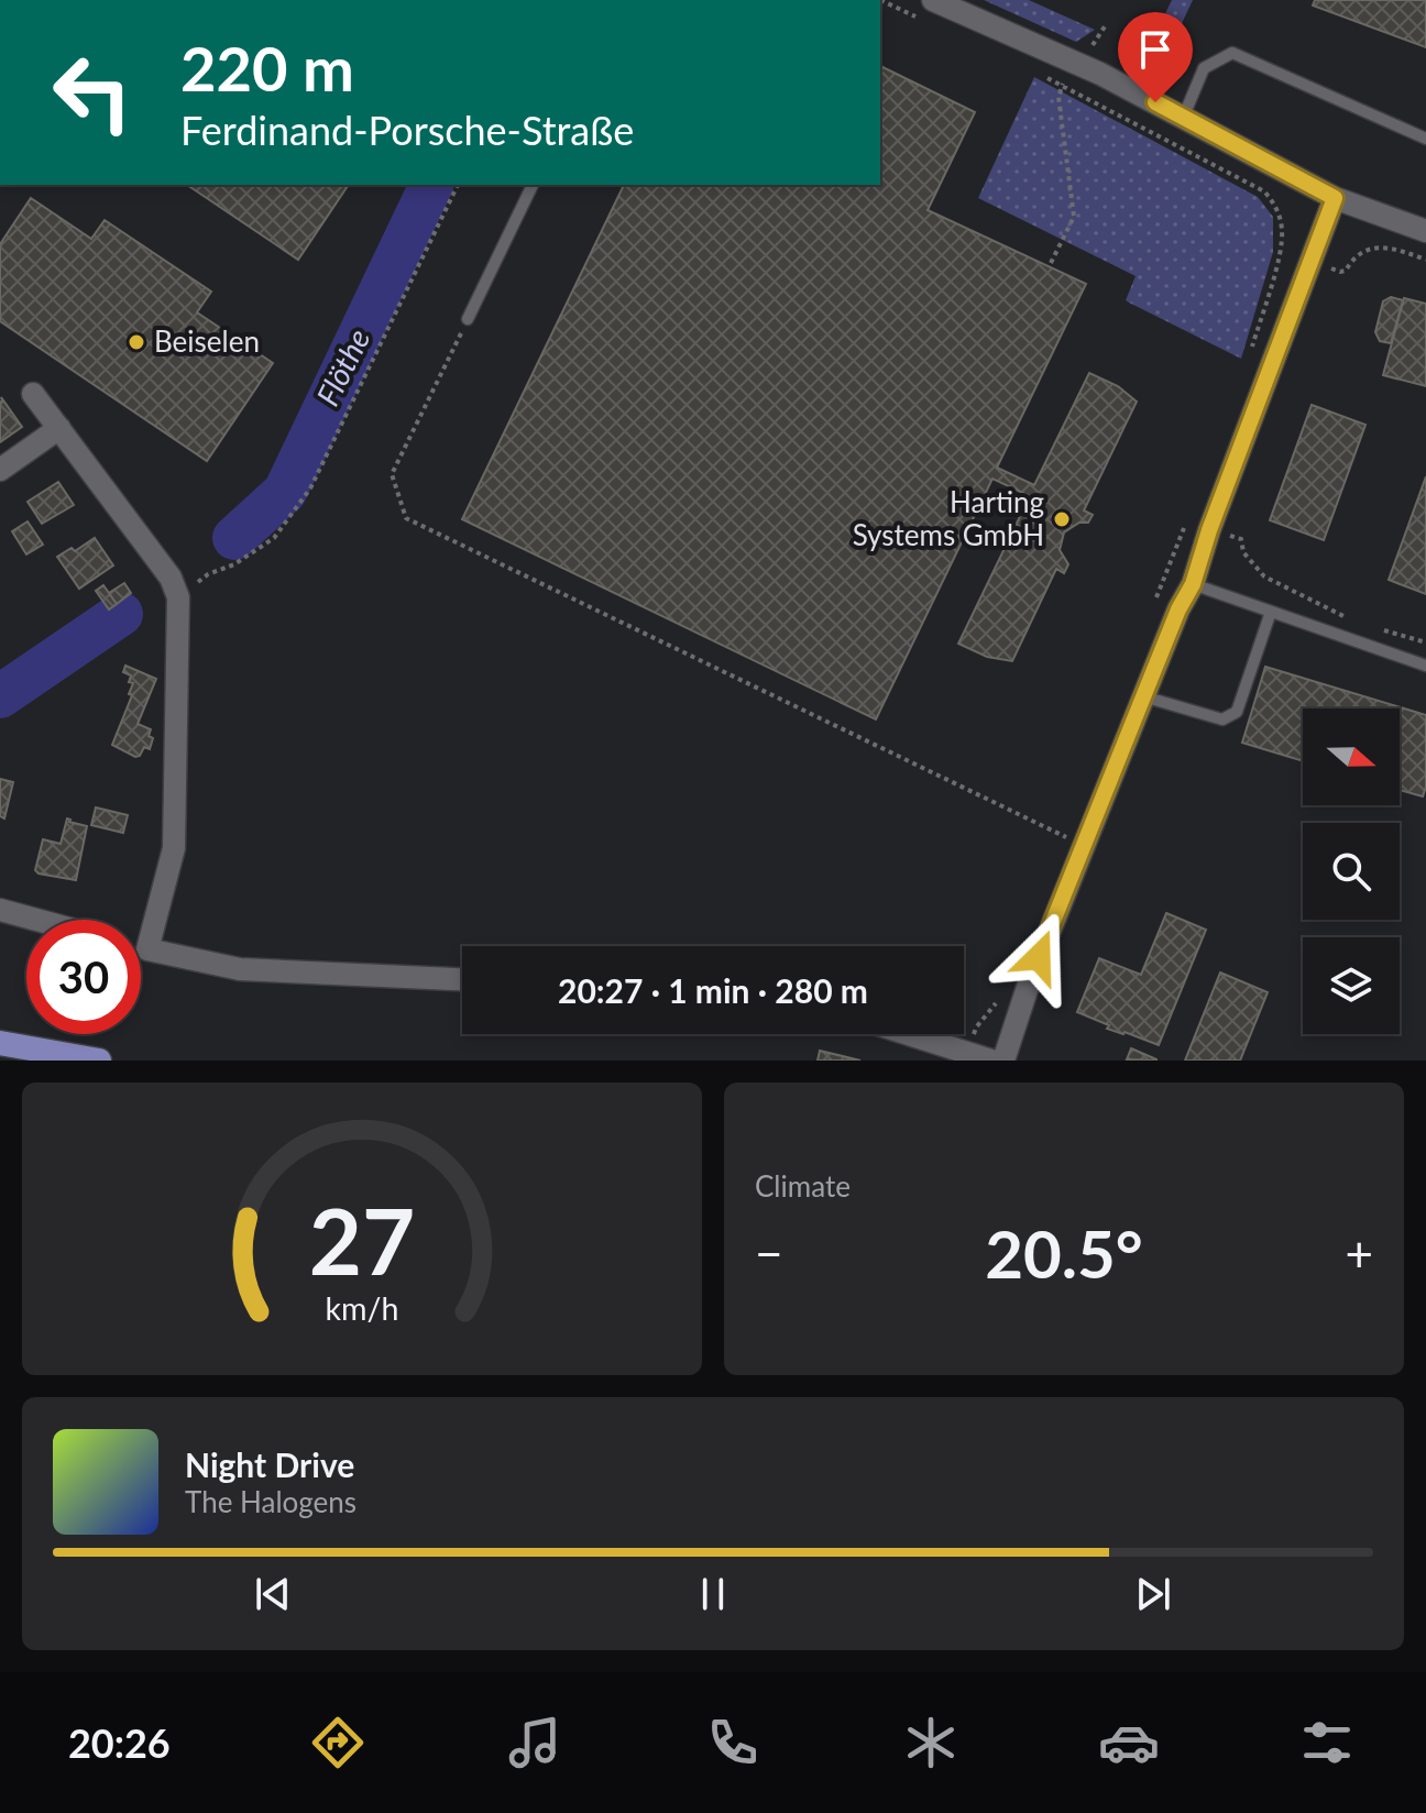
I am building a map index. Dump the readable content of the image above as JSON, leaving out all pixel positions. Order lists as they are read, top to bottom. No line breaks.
{"water":["Flöthe"],"places":["Beiselen","Harting Systems GmbH"],"north":"right","page":{"turn":["220 m","Ferdinand-Porsche-Straße"],"limit":"30","trip":"20:27 · 1 min · 280 m","tile":"Climate","heat":["−","20.5°","+"],"song":["Night Drive","The Halogens"],"tabs":"20:26","gauge":["27","km/h"]}}
